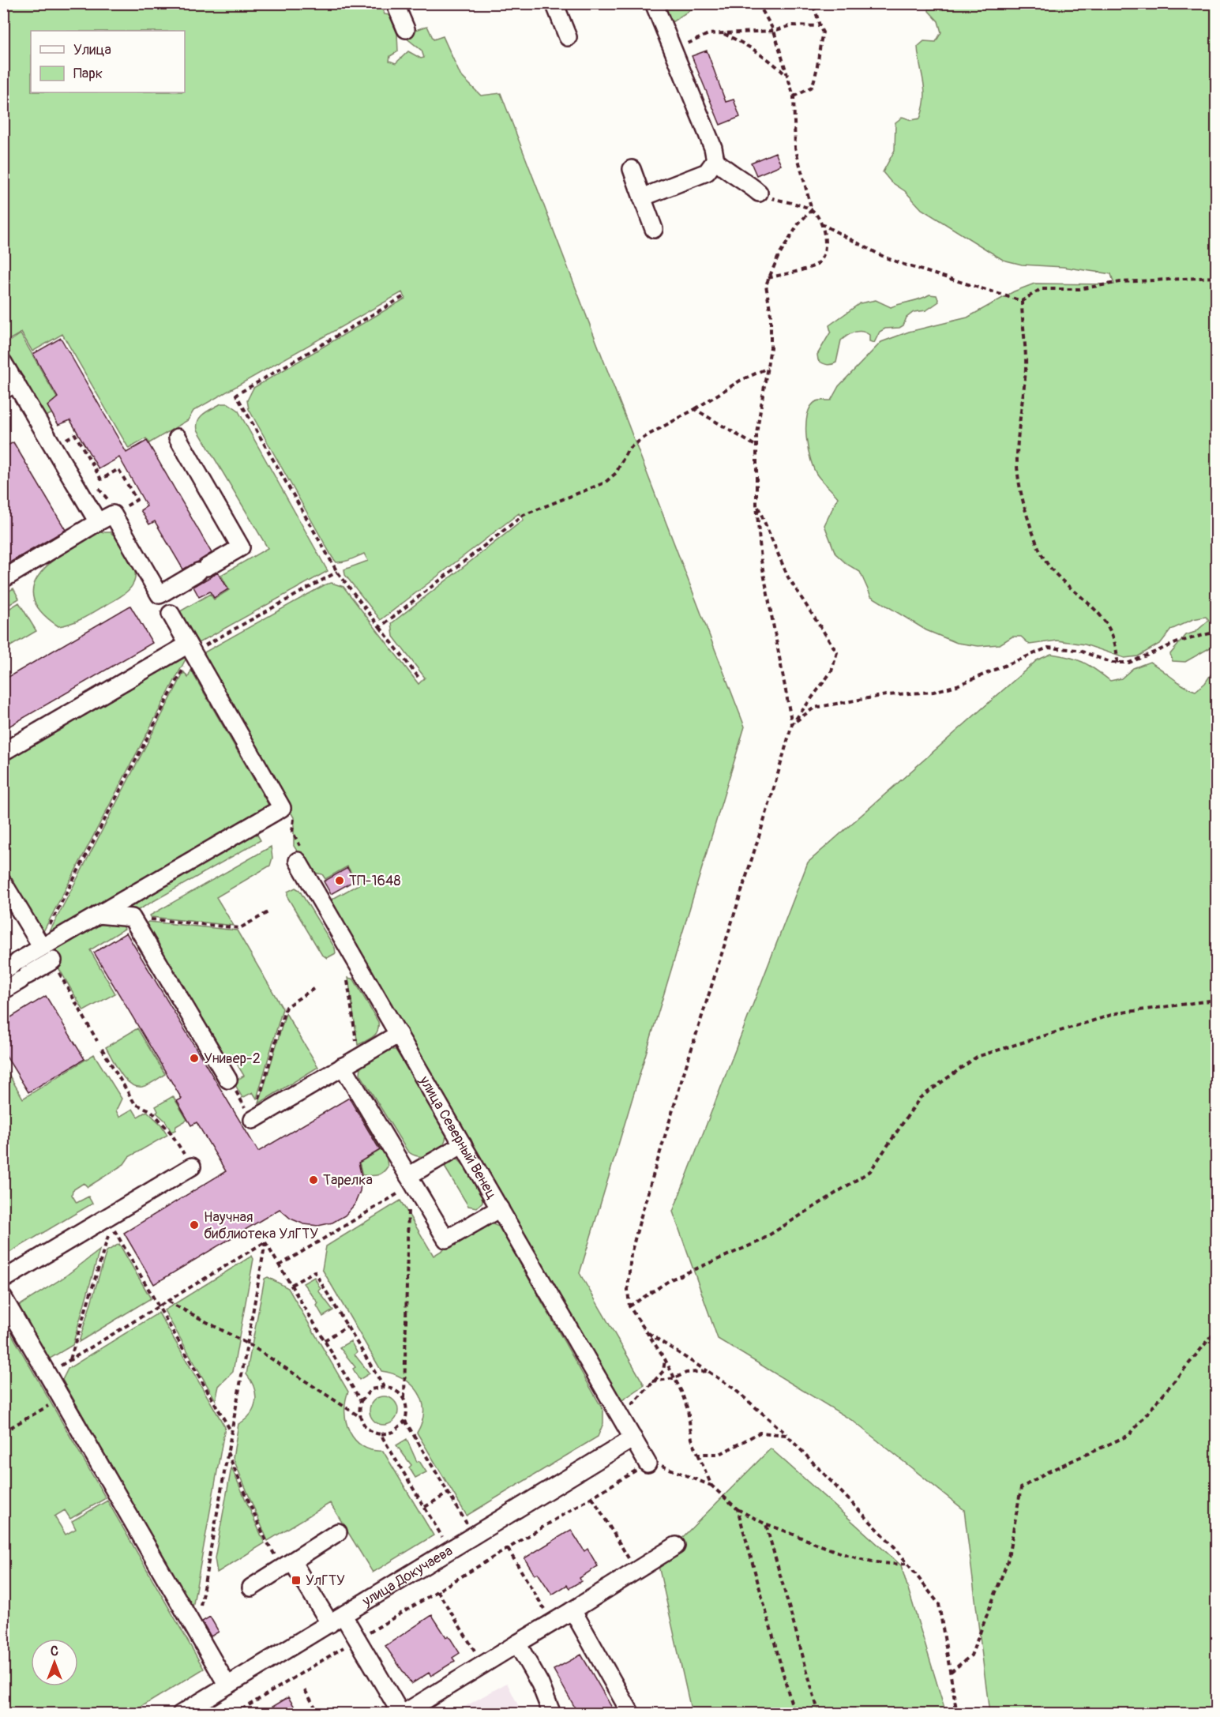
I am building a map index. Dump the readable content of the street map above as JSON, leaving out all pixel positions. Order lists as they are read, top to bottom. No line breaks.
{"streets":{"street":["улица Северный Венец","улица Докучаева"]},"crossings":[["улица Северный Венец","улица Докучаева"]],"places":{"other":["ТП-1648","Универ-2","Тарелка","Научная библиотека УлГТУ"],"transit":["УлГТУ"]},"legend":["Улица","Парк"],"north":"top"}
